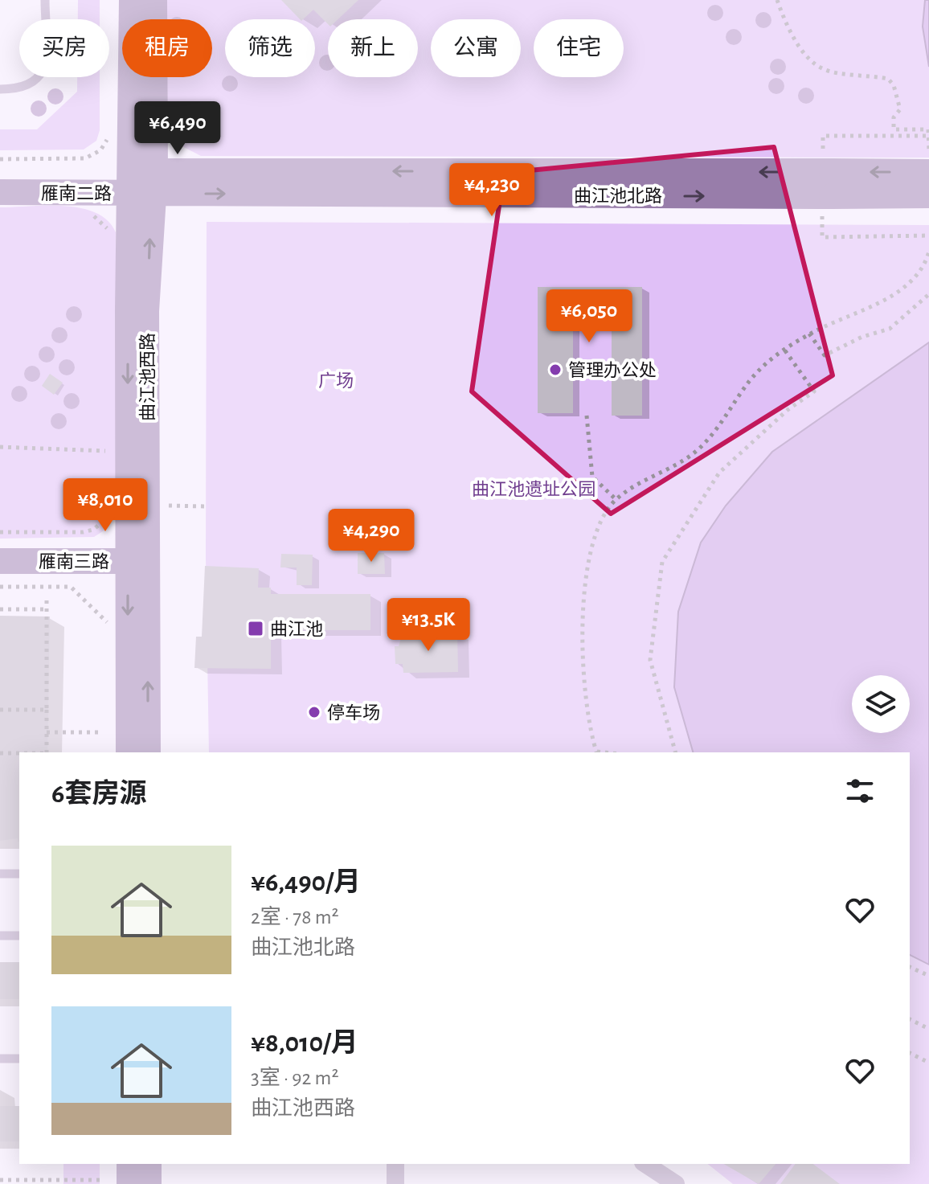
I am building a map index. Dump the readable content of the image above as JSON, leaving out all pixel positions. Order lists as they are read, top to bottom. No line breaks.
{"streets":{"street":["雁南二路","曲江池北路","曲江池西路","雁南三路"]},"crossings":[["雁南二路","曲江池北路"],["雁南二路","曲江池西路"],["曲江池北路","曲江池西路"],["曲江池西路","雁南三路"]],"parks":["广场","曲江池遗址公园"],"places":{"other":["管理办公处","停车场"],"transit":["曲江池"]},"page":{"chip":["买房","租房","筛选","新上","公寓","住宅"],"price":["¥6,490","¥4,230","¥6,050","¥8,010","¥4,290","¥13.5K"],"heading":"6套房源","list":[{"name":"¥6,490/月","note":"2室 · 78 m² · 曲江池北路"},{"name":"¥8,010/月","note":"3室 · 92 m² · 曲江池西路"}]}}
